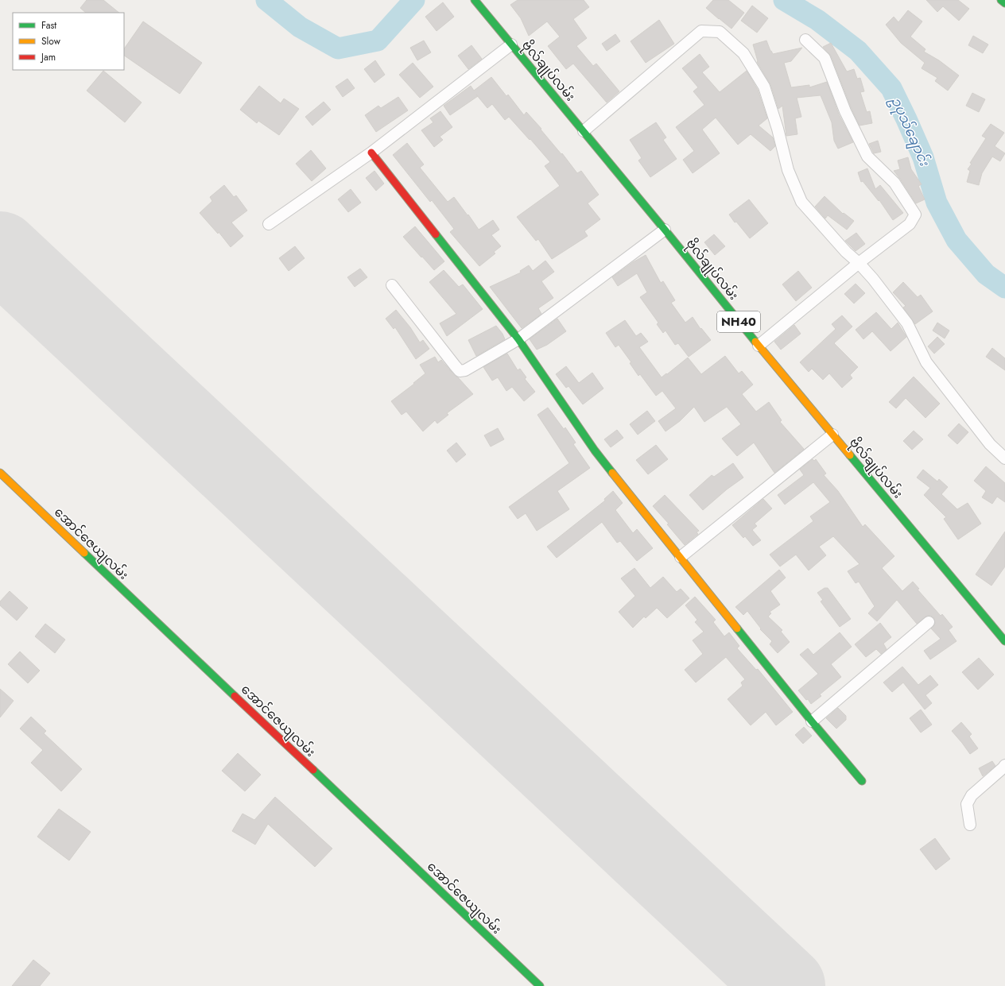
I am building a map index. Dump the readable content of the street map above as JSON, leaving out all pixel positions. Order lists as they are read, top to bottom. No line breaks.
{"streets":{"main road":["ဗိုလ်ချုပ်လမ်း","NH40","အောင်ဇေယျလမ်း"]},"water":["ဥပုသ်ချောင်း"],"legend":["Fast","Slow","Jam"]}
